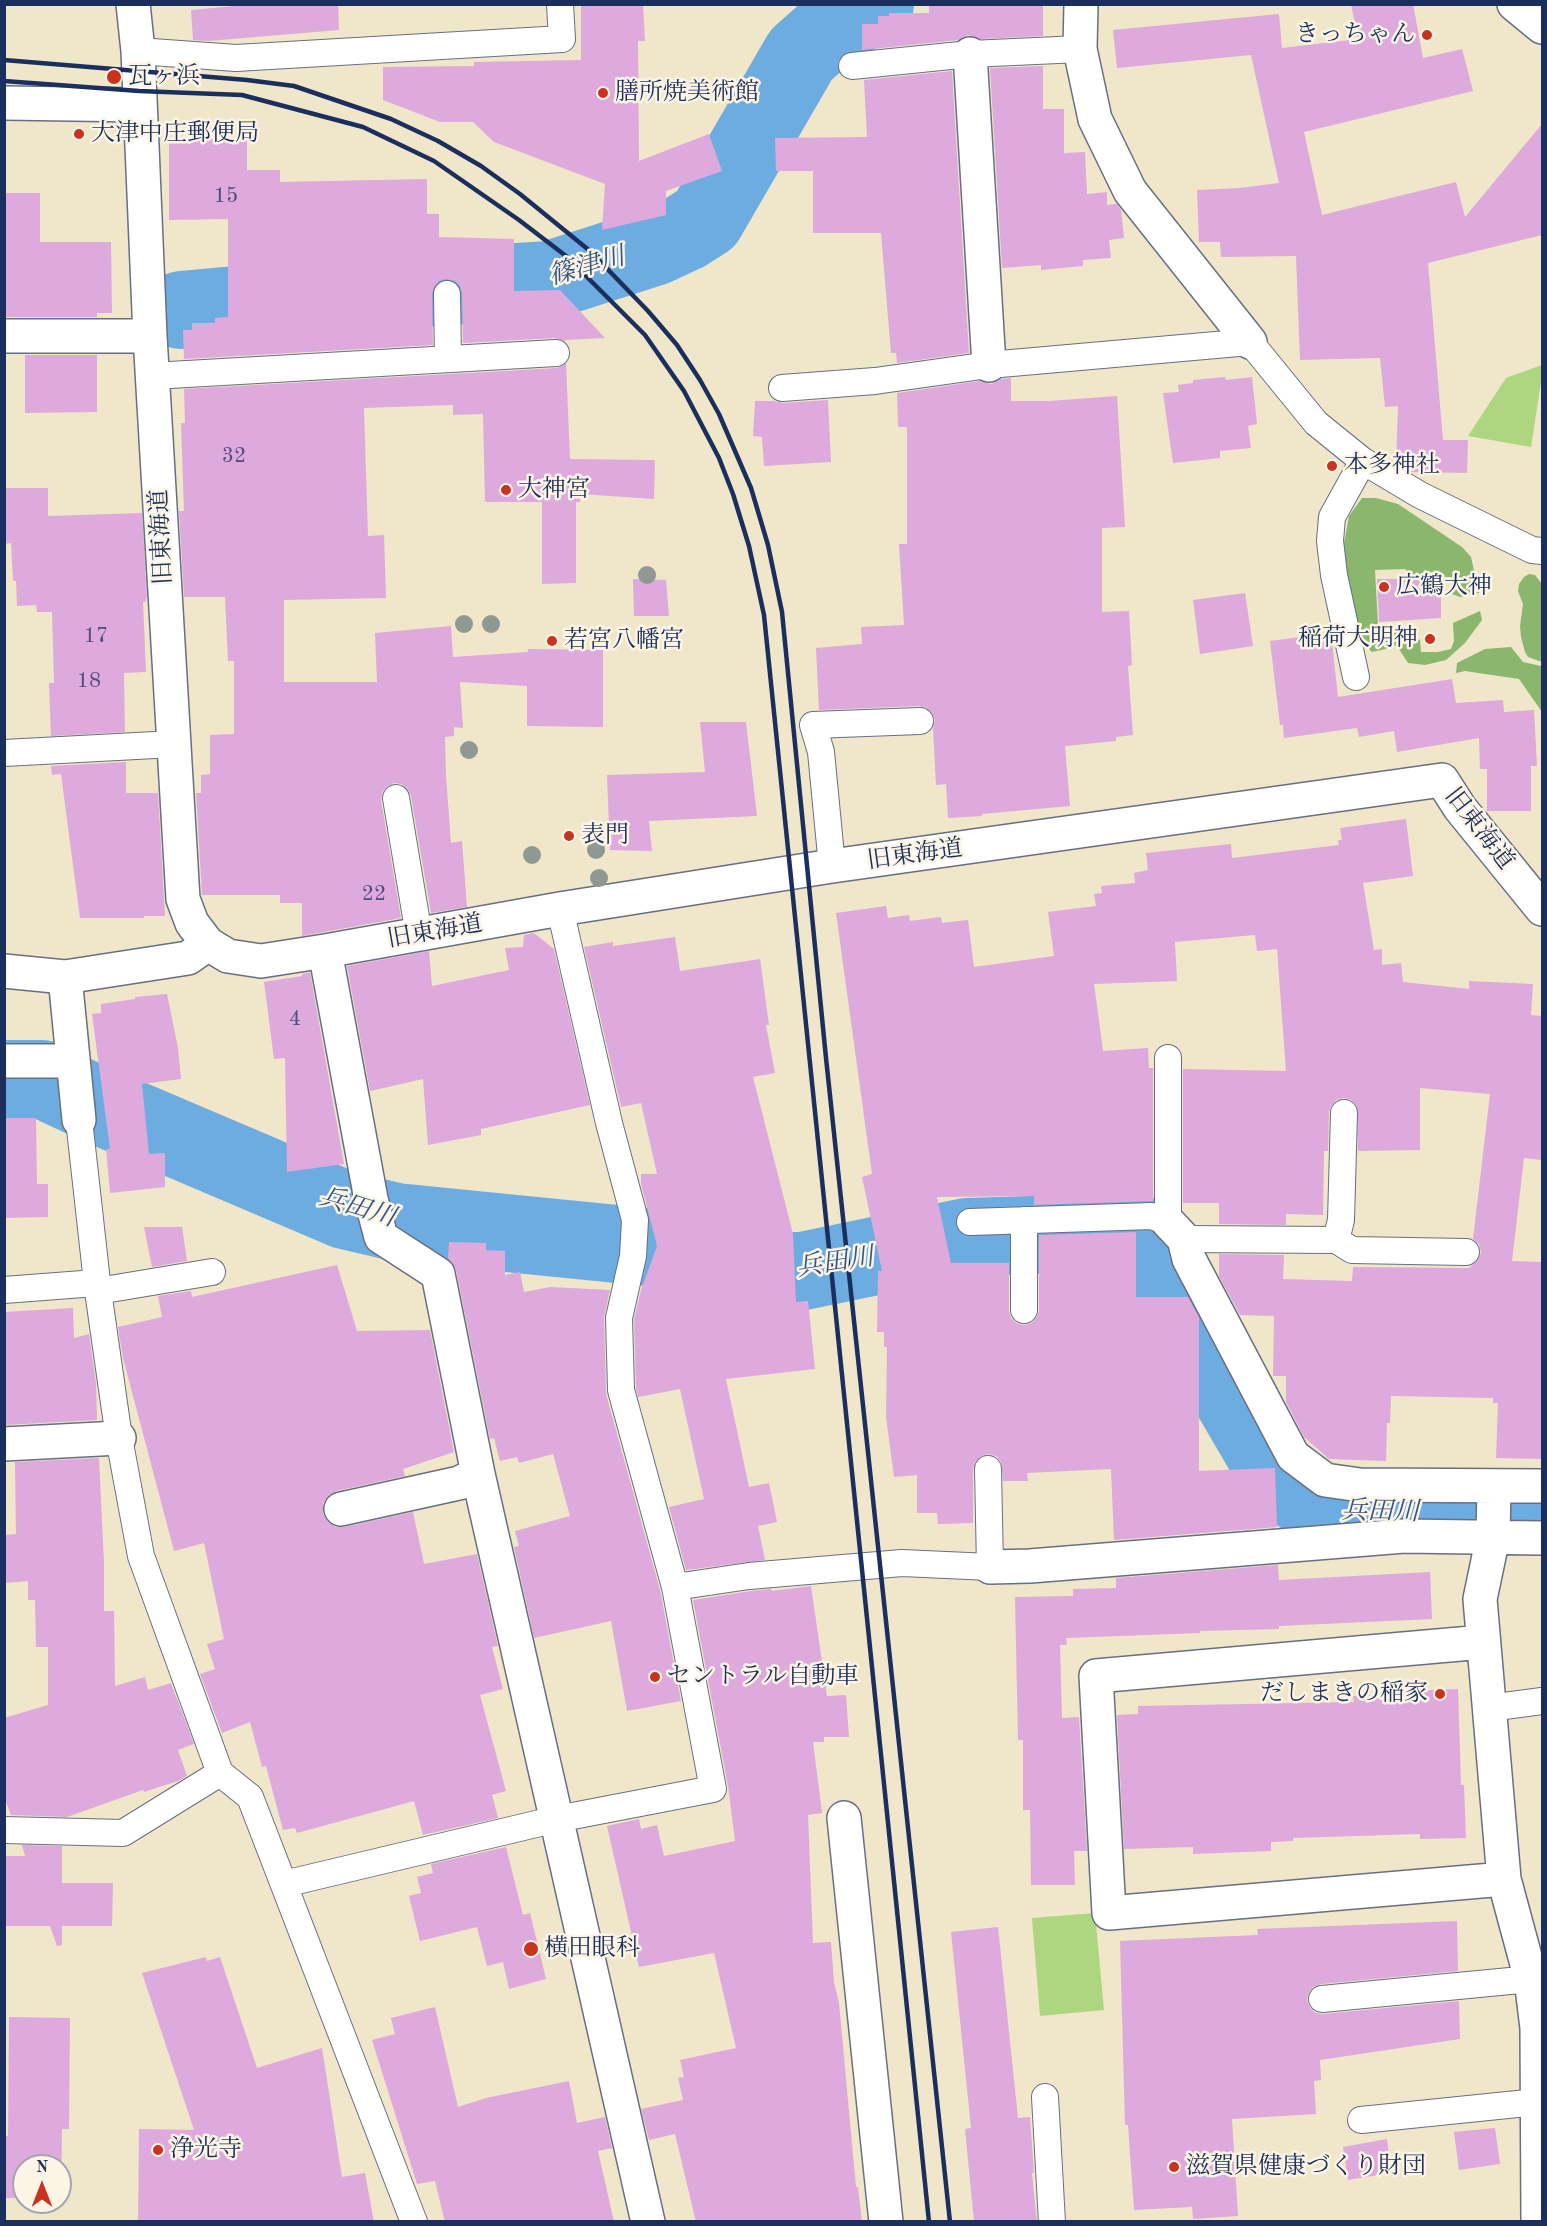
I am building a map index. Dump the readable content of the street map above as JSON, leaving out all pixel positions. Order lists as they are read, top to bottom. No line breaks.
{"streets":{"street":["旧東海道"]},"water":["篠津川","兵田川"],"places":["きっちゃん","瓦ヶ浜","膳所焼美術館","大津中庄郵便局","本多神社","大神宮","広鶴大神","稲荷大明神","若宮八幡宮","表門","セントラル自動車","だしまきの稲家","横田眼科","浄光寺","滋賀県健康づくり財団"],"house_numbers":["15","32","17","18","22","4"],"north":"top"}
